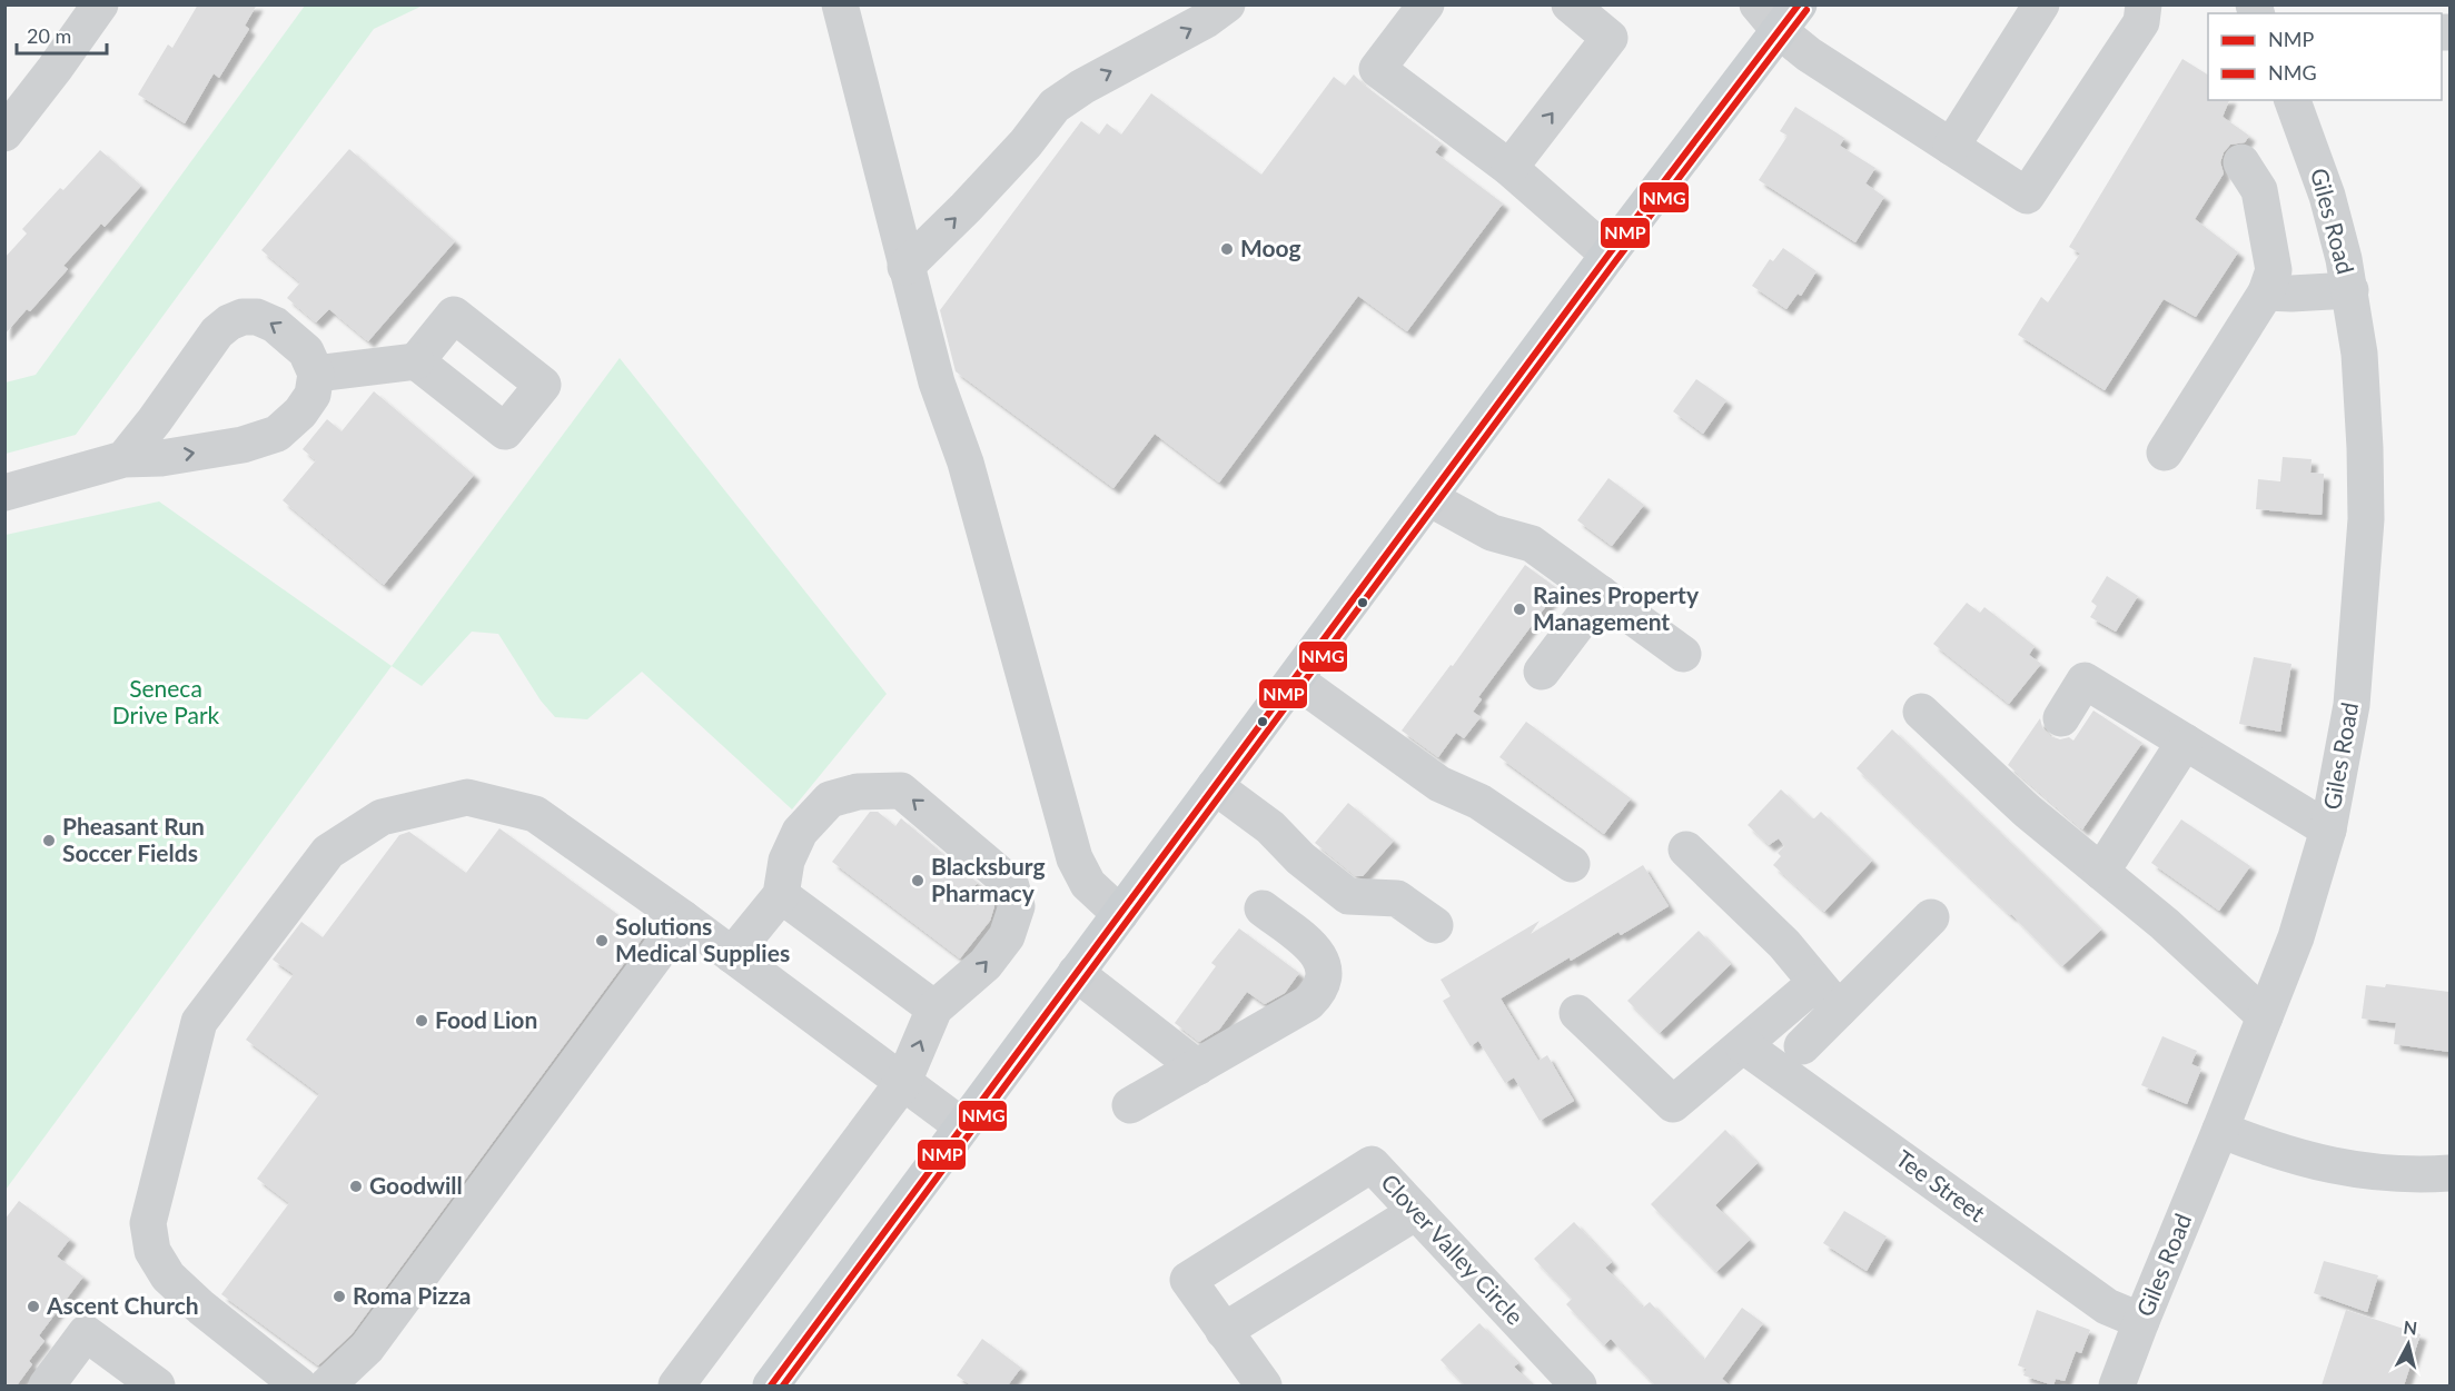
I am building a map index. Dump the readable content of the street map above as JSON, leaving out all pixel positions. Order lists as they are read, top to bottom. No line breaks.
{"streets":{"street":["Giles Road","Tee Street","Clover Valley Circle"]},"crossings":[["Giles Road","Tee Street"]],"parks":["Seneca Drive Park"],"places":["Moog","Raines Property Management","Pheasant Run Soccer Fields","Blacksburg Pharmacy","Solutions Medical Supplies","Food Lion","Goodwill","Roma Pizza","Ascent Church"],"lines":["transit line NMP","transit line NMG"],"legend":["NMP","NMG"],"scale_bar":"20 m","north":"top"}
